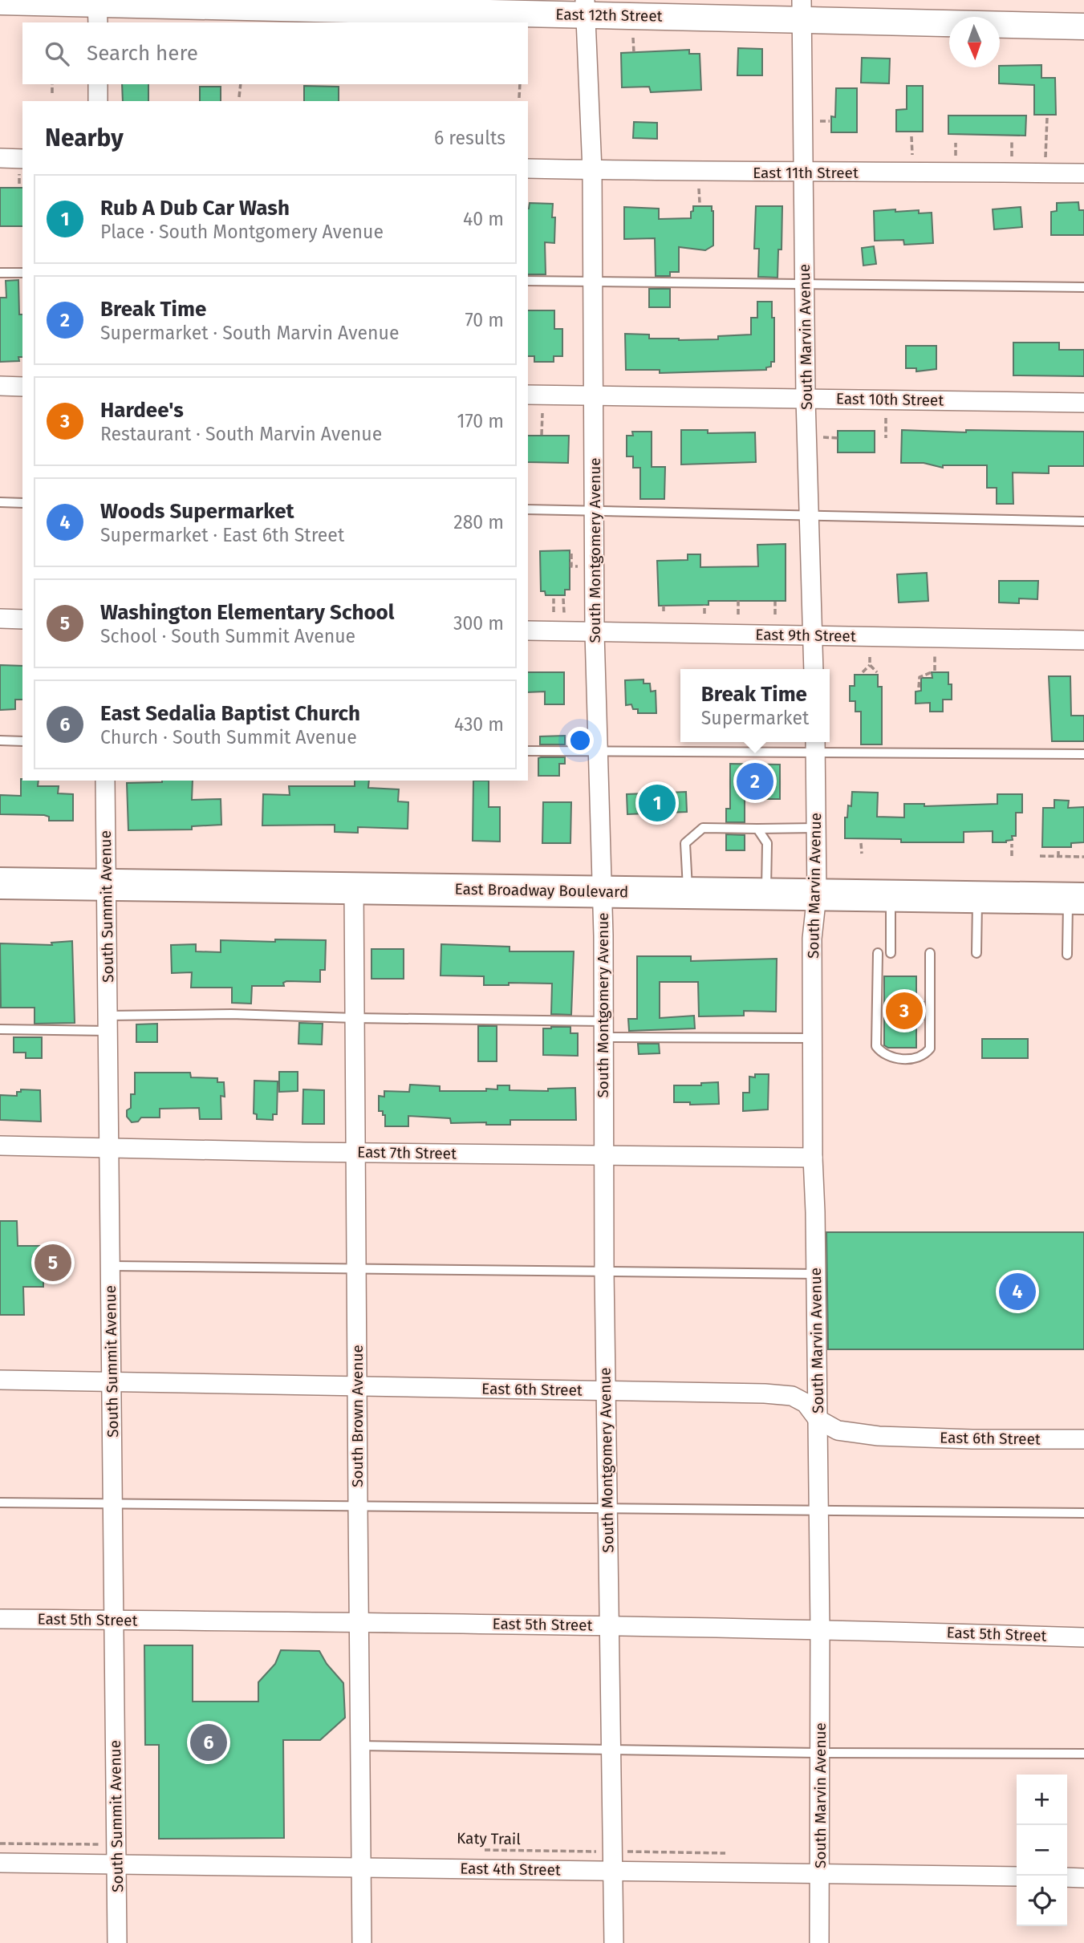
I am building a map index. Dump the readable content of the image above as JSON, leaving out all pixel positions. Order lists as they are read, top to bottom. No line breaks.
{"streets":{"highway":["East Broadway Boulevard"],"street":["East 12th Street","East 11th Street","South Marvin Avenue","East 10th Street","South Montgomery Avenue","East 9th Street","South Summit Avenue","East 7th Street","East 6th Street","South Brown Avenue","East 5th Street","East 4th Street"],"path":["Katy Trail"]},"crossings":[["East 12th Street","South Marvin Avenue"],["East 12th Street","South Montgomery Avenue"],["East 11th Street","South Marvin Avenue"],["East 11th Street","South Montgomery Avenue"],["South Marvin Avenue","East 10th Street"],["South Marvin Avenue","East 9th Street"],["South Marvin Avenue","East Broadway Boulevard"],["South Marvin Avenue","East 7th Street"],["South Marvin Avenue","East 6th Street"],["South Marvin Avenue","East 5th Street"],["South Marvin Avenue","East 4th Street"],["East 10th Street","South Montgomery Avenue"],["South Montgomery Avenue","East 9th Street"],["South Montgomery Avenue","East Broadway Boulevard"],["South Montgomery Avenue","East 7th Street"],["South Montgomery Avenue","East 6th Street"],["South Montgomery Avenue","East 5th Street"],["South Montgomery Avenue","East 4th Street"],["East Broadway Boulevard","South Summit Avenue"],["East Broadway Boulevard","South Brown Avenue"],["South Summit Avenue","East 7th Street"],["South Summit Avenue","East 6th Street"],["South Summit Avenue","East 5th Street"],["South Summit Avenue","East 4th Street"],["East 7th Street","South Brown Avenue"],["East 6th Street","South Brown Avenue"],["South Brown Avenue","East 5th Street"],["South Brown Avenue","East 4th Street"]],"north":"bottom","page":{"search":"Search here","heading":["Nearby","6 results"],"list":[{"mark":"1","name":"Rub A Dub Car Wash","note":"Place · South Montgomery Avenue","value":"40 m"},{"mark":"2","name":"Break Time","note":"Supermarket · South Marvin Avenue","value":"70 m"},{"mark":"3","name":"Hardee's","note":"Restaurant · South Marvin Avenue","value":"170 m"},{"mark":"4","name":"Woods Supermarket","note":"Supermarket · East 6th Street","value":"280 m"},{"mark":"5","name":"Washington Elementary School","note":"School · South Summit Avenue","value":"300 m"},{"mark":"6","name":"East Sedalia Baptist Church","note":"Church · South Summit Avenue","value":"430 m"}],"popup":["Break Time","Supermarket"],"pins":["2","1","3","5","4","6"],"map_buttons":["+","−"]}}
